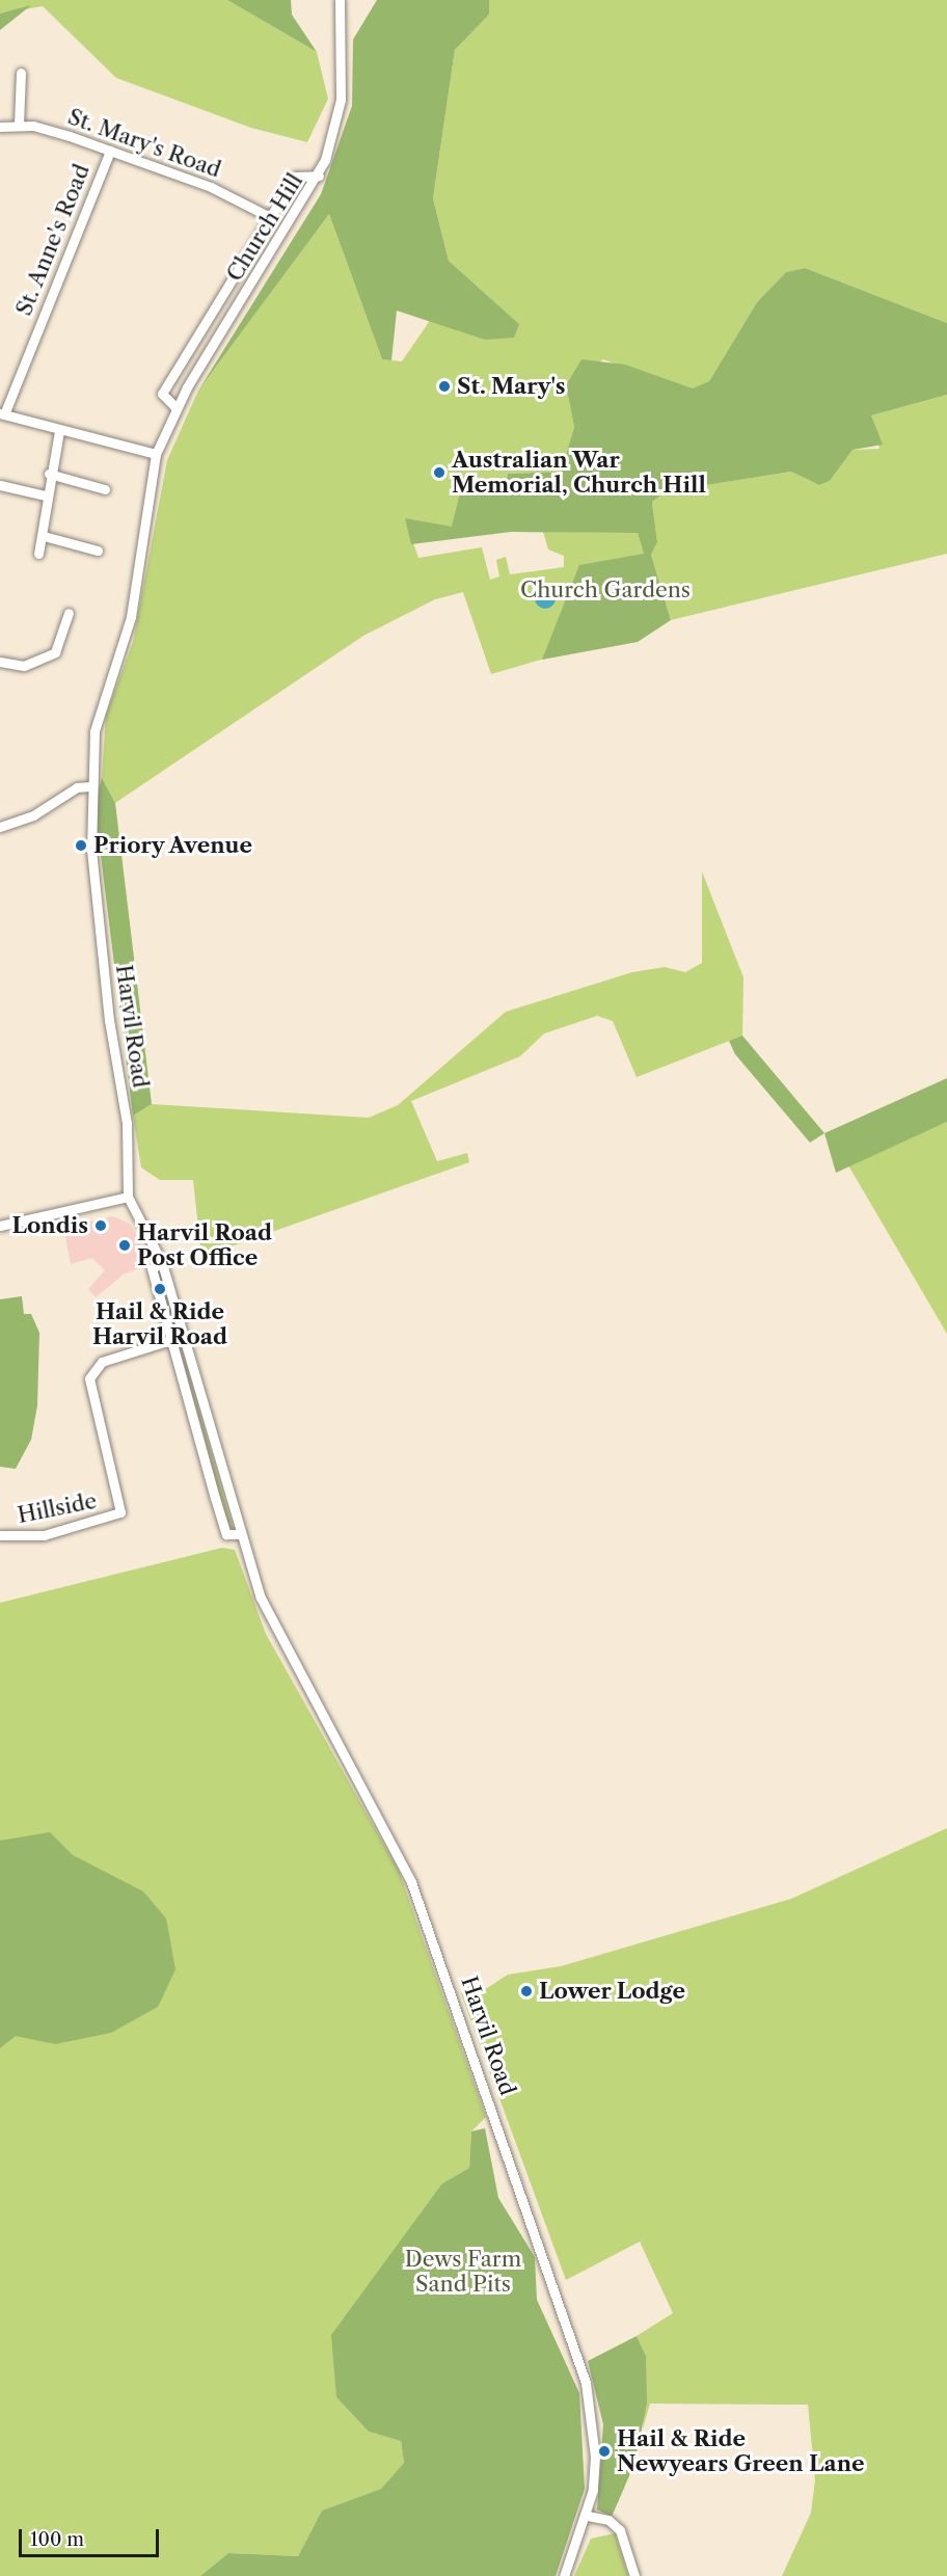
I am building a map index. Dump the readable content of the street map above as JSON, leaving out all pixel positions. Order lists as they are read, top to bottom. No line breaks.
{"streets":{"street":["St. Mary's Road","Church Hill","St. Anne's Road","Harvil Road","Hillside"]},"crossings":[["St. Mary's Road","St. Anne's Road"],["Church Hill","Harvil Road"]],"parks":["Church Gardens","Dews Farm Sand Pits"],"places":["St. Mary's","Australian War Memorial, Church Hill","Priory Avenue","Londis","Harvil Road Post Office","Hail & Ride Harvil Road","Lower Lodge","Hail & Ride Newyears Green Lane"],"scale_bar":"100 m"}
